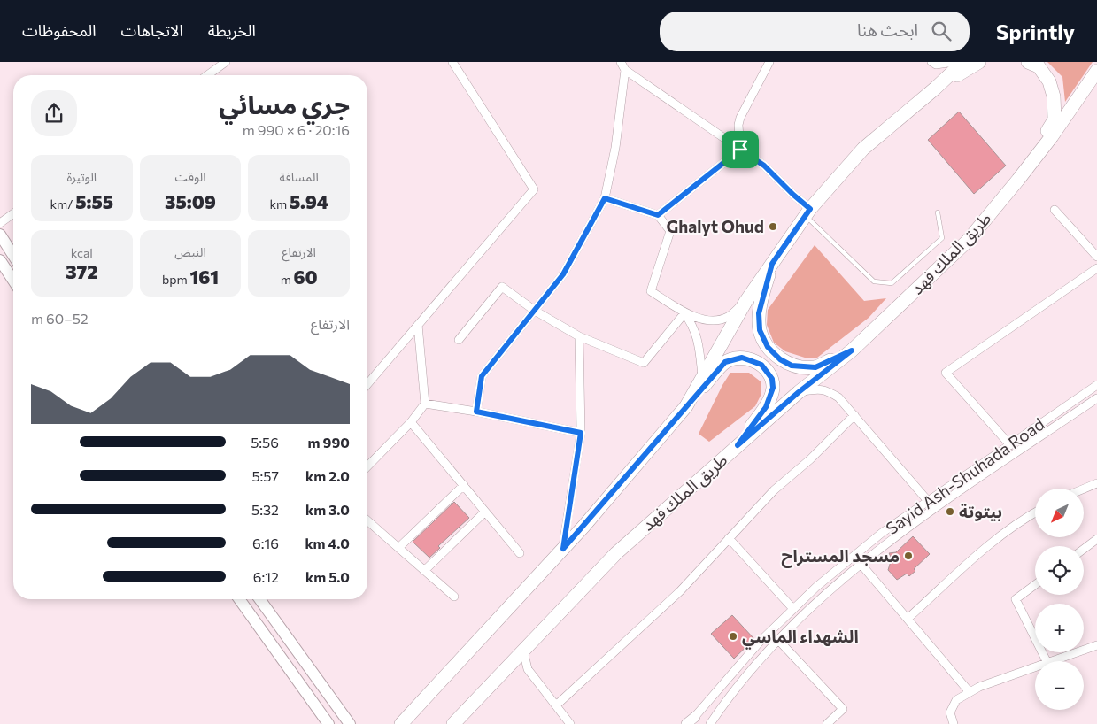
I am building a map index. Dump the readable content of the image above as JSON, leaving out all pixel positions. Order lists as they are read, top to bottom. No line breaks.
{"streets":{"main road":["طريق الملك فهد"],"street":["Sayid Ash-Shuhada Road"]},"places":["Ghalyt Ohud","بيتوتة","مسجد المستراح","الشهداء الماسي"],"north":"bottom left","page":{"header":"Sprintly","search":"ابحث هنا","nav":["الخريطة","الاتجاهات","المحفوظات"],"heading":["جري مسائي","20:16 · 6 × 990 m"],"stats":[["المسافة","5.94 km"],["الوقت","35:09"],["الوتيرة","5:55 /km"],["الارتفاع","60 m"],["النبض","161 bpm"],["kcal","372"]],"chart":["الارتفاع","52–60 m"],"list":[{"name":"990 m","note":"5:56"},{"name":"2.0 km","note":"5:57"},{"name":"3.0 km","note":"5:32"},{"name":"4.0 km","note":"6:16"},{"name":"5.0 km","note":"6:12"}],"map_buttons":["+","−"]}}
